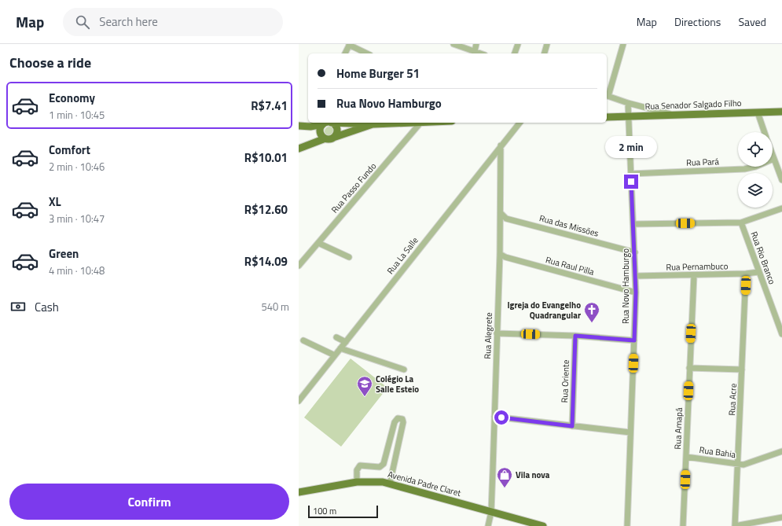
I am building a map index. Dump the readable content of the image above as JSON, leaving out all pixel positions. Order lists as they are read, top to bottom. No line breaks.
{"streets":{"main road":["Rua Senador Salgado Filho","Avenida Padre Claret"],"street":["Rua Pará","Rua Passo Fundo","Rua das Missões","Rua La Salle","Rua Rio Branco","Rua Raul Pilla","Rua Pernambuco","Rua Novo Hamburgo","Rua Alegrete","Rua Oriente","Rua Acre","Rua Amapá","Rua Bahia"]},"crossings":[["Rua Senador Salgado Filho","Rua Novo Hamburgo"],["Rua Pará","Rua Novo Hamburgo"],["Rua das Missões","Rua Novo Hamburgo"],["Rua das Missões","Rua Alegrete"],["Rua La Salle","Rua Alegrete"],["Rua Rio Branco","Rua Pernambuco"],["Rua Raul Pilla","Rua Novo Hamburgo"],["Rua Raul Pilla","Rua Alegrete"],["Rua Pernambuco","Rua Novo Hamburgo"],["Rua Pernambuco","Rua Acre"],["Rua Pernambuco","Rua Amapá"],["Rua Alegrete","Avenida Padre Claret"],["Rua Acre","Rua Bahia"],["Rua Amapá","Rua Bahia"]],"places":{"church":["Igreja do Evangelho Quadrangular"],"school or university":["Colégio La Salle Esteio"],"shop":["Vila nova"]},"scale_bar":"100 m","page":{"header":"Map","search":"Search here","nav":["Map","Directions","Saved"],"heading":"Choose a ride","banner":["Home Burger 51","Rua Novo Hamburgo"],"list":[{"name":"Economy","note":"1 min · 10:45","value":"R$7.41"},{"name":"Comfort","note":"2 min · 10:46","value":"R$10.01"},{"name":"XL","note":"3 min · 10:47","value":"R$12.60"},{"name":"Green","note":"4 min · 10:48","value":"R$14.09"}],"bubble":"2 min","pay":["Cash","540 m"],"buttons":"Confirm","scale":"100 m"}}
